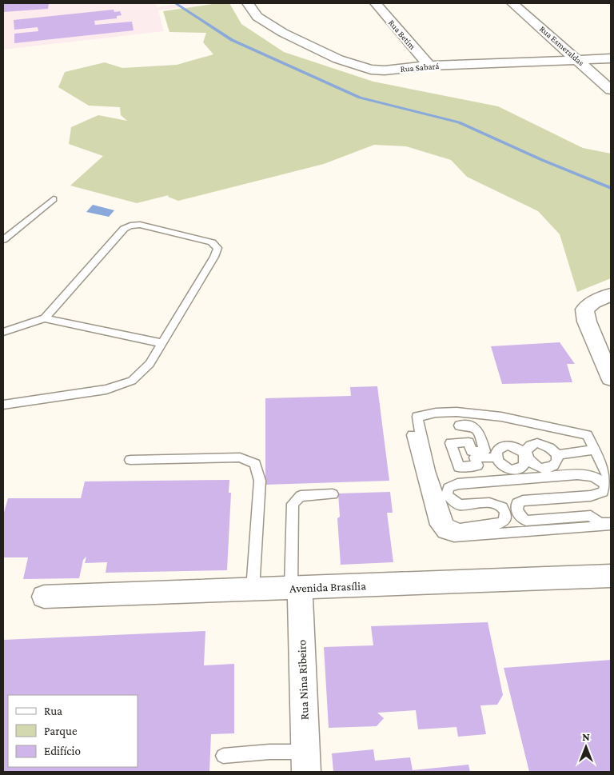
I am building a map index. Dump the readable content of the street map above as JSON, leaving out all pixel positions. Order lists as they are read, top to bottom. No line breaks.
{"streets":{"street":["Rua Betim","Rua Esmeraldas","Rua Sabará","Avenida Brasília","Rua Nina Ribeiro"]},"crossings":[["Rua Betim","Rua Sabará"],["Rua Esmeraldas","Rua Sabará"],["Avenida Brasília","Rua Nina Ribeiro"]],"legend":["Rua","Parque","Edifício"],"north":"top"}
